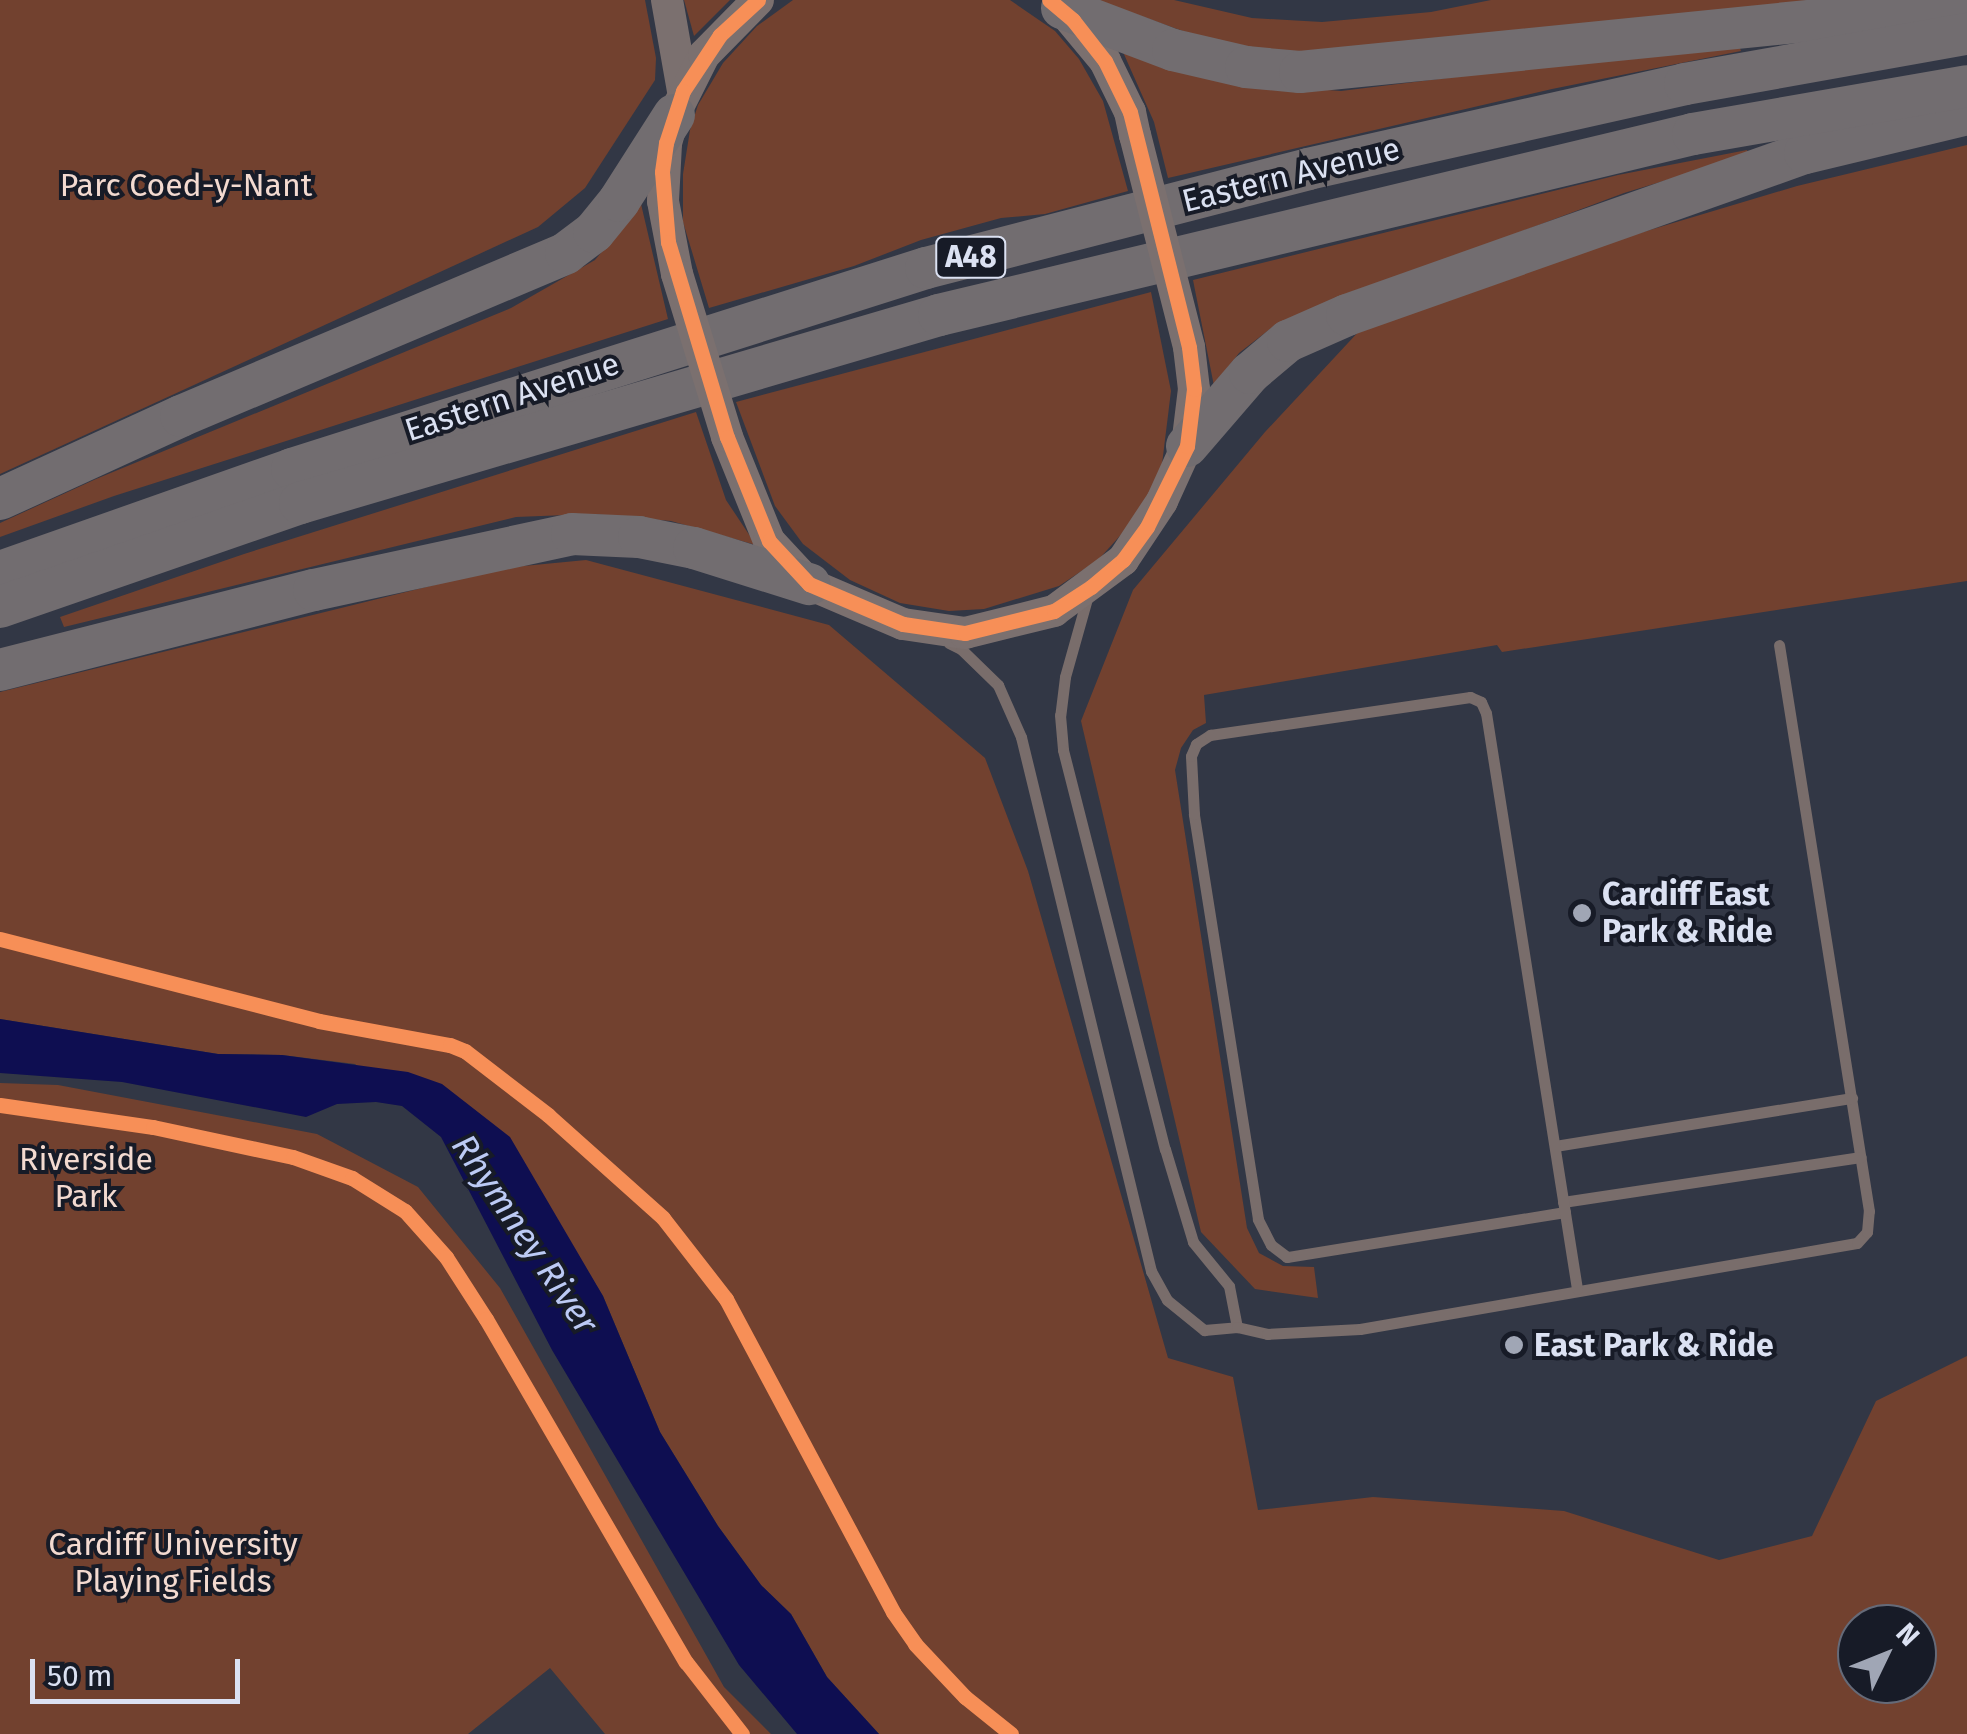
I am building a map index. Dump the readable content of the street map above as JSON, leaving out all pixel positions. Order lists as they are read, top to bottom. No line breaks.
{"streets":{"highway":["Eastern Avenue","A48"]},"water":["Rhymney River"],"parks":["Parc Coed-y-Nant","Riverside Park","Cardiff University Playing Fields"],"places":["Cardiff East Park & Ride","East Park & Ride"],"scale_bar":"50 m","north":"top right"}
